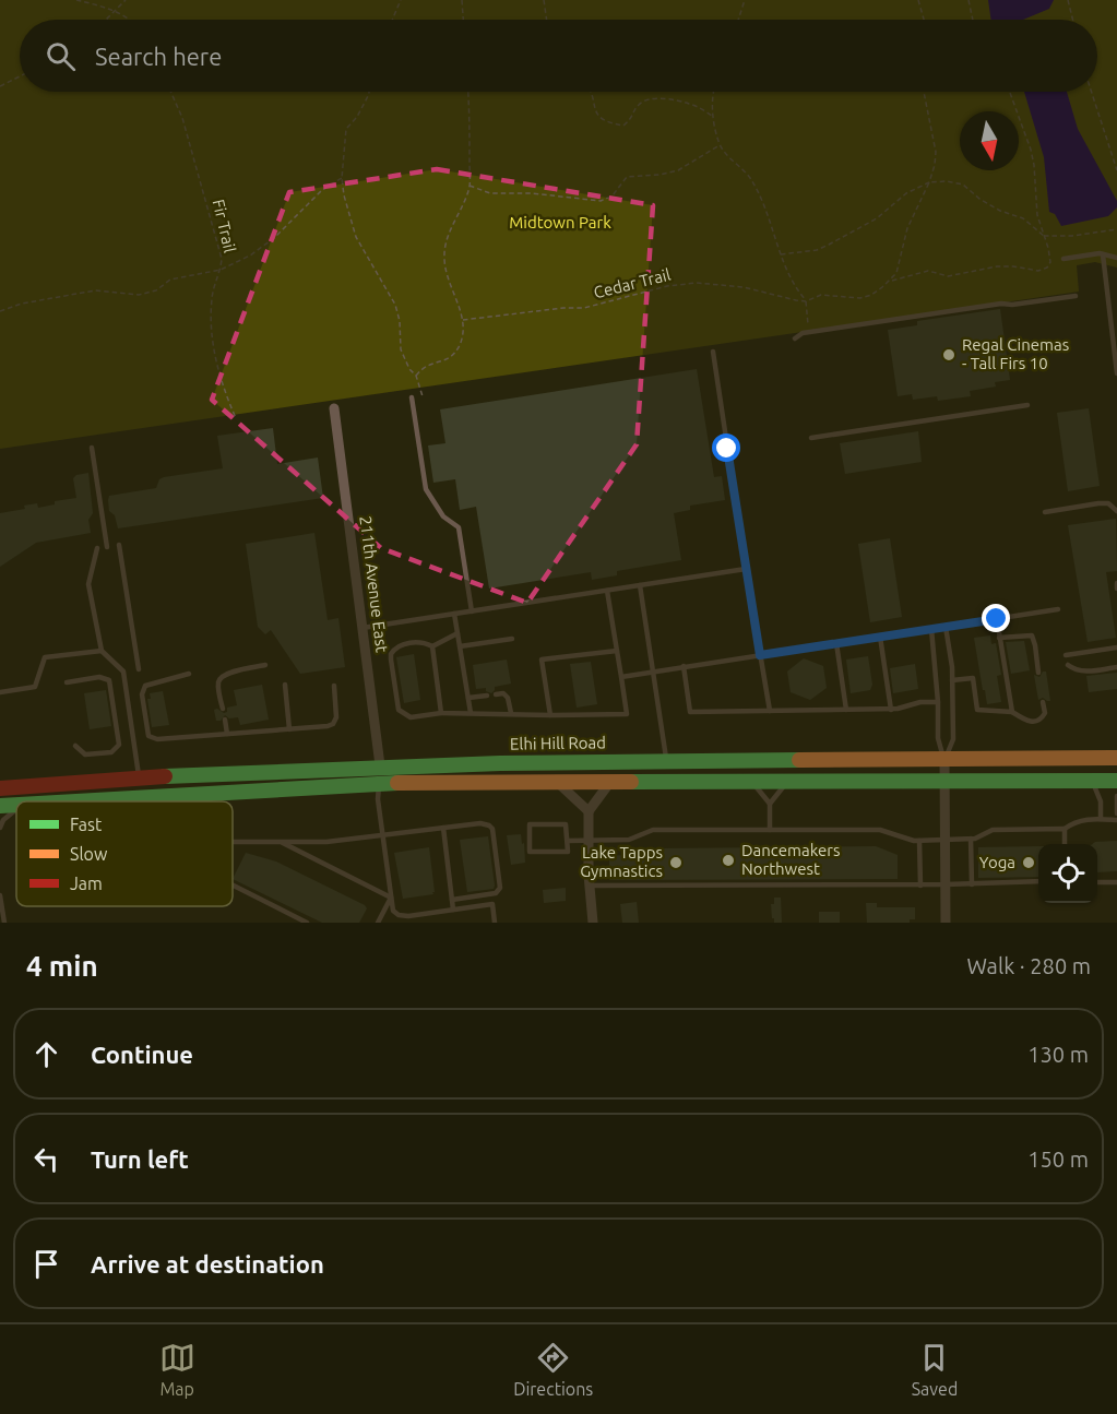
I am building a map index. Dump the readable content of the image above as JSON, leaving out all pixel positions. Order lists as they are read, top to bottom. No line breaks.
{"streets":{"main road":["Elhi Hill Road"],"street":["211th Avenue East"],"path":["Fir Trail","Cedar Trail"]},"crossings":[["211th Avenue East","Elhi Hill Road"]],"parks":["Midtown Park"],"places":["Regal Cinemas - Tall Firs 10","Dancemakers Northwest","Lake Tapps Gymnastics","Yoga"],"legend":["Fast","Slow","Jam"],"north":"bottom","page":{"search":"Search here","heading":["4 min","Walk · 280 m"],"list":[["Continue","130 m"],["Turn left","150 m"],"Arrive at destination"],"nav":["Map","Directions","Saved"]}}
